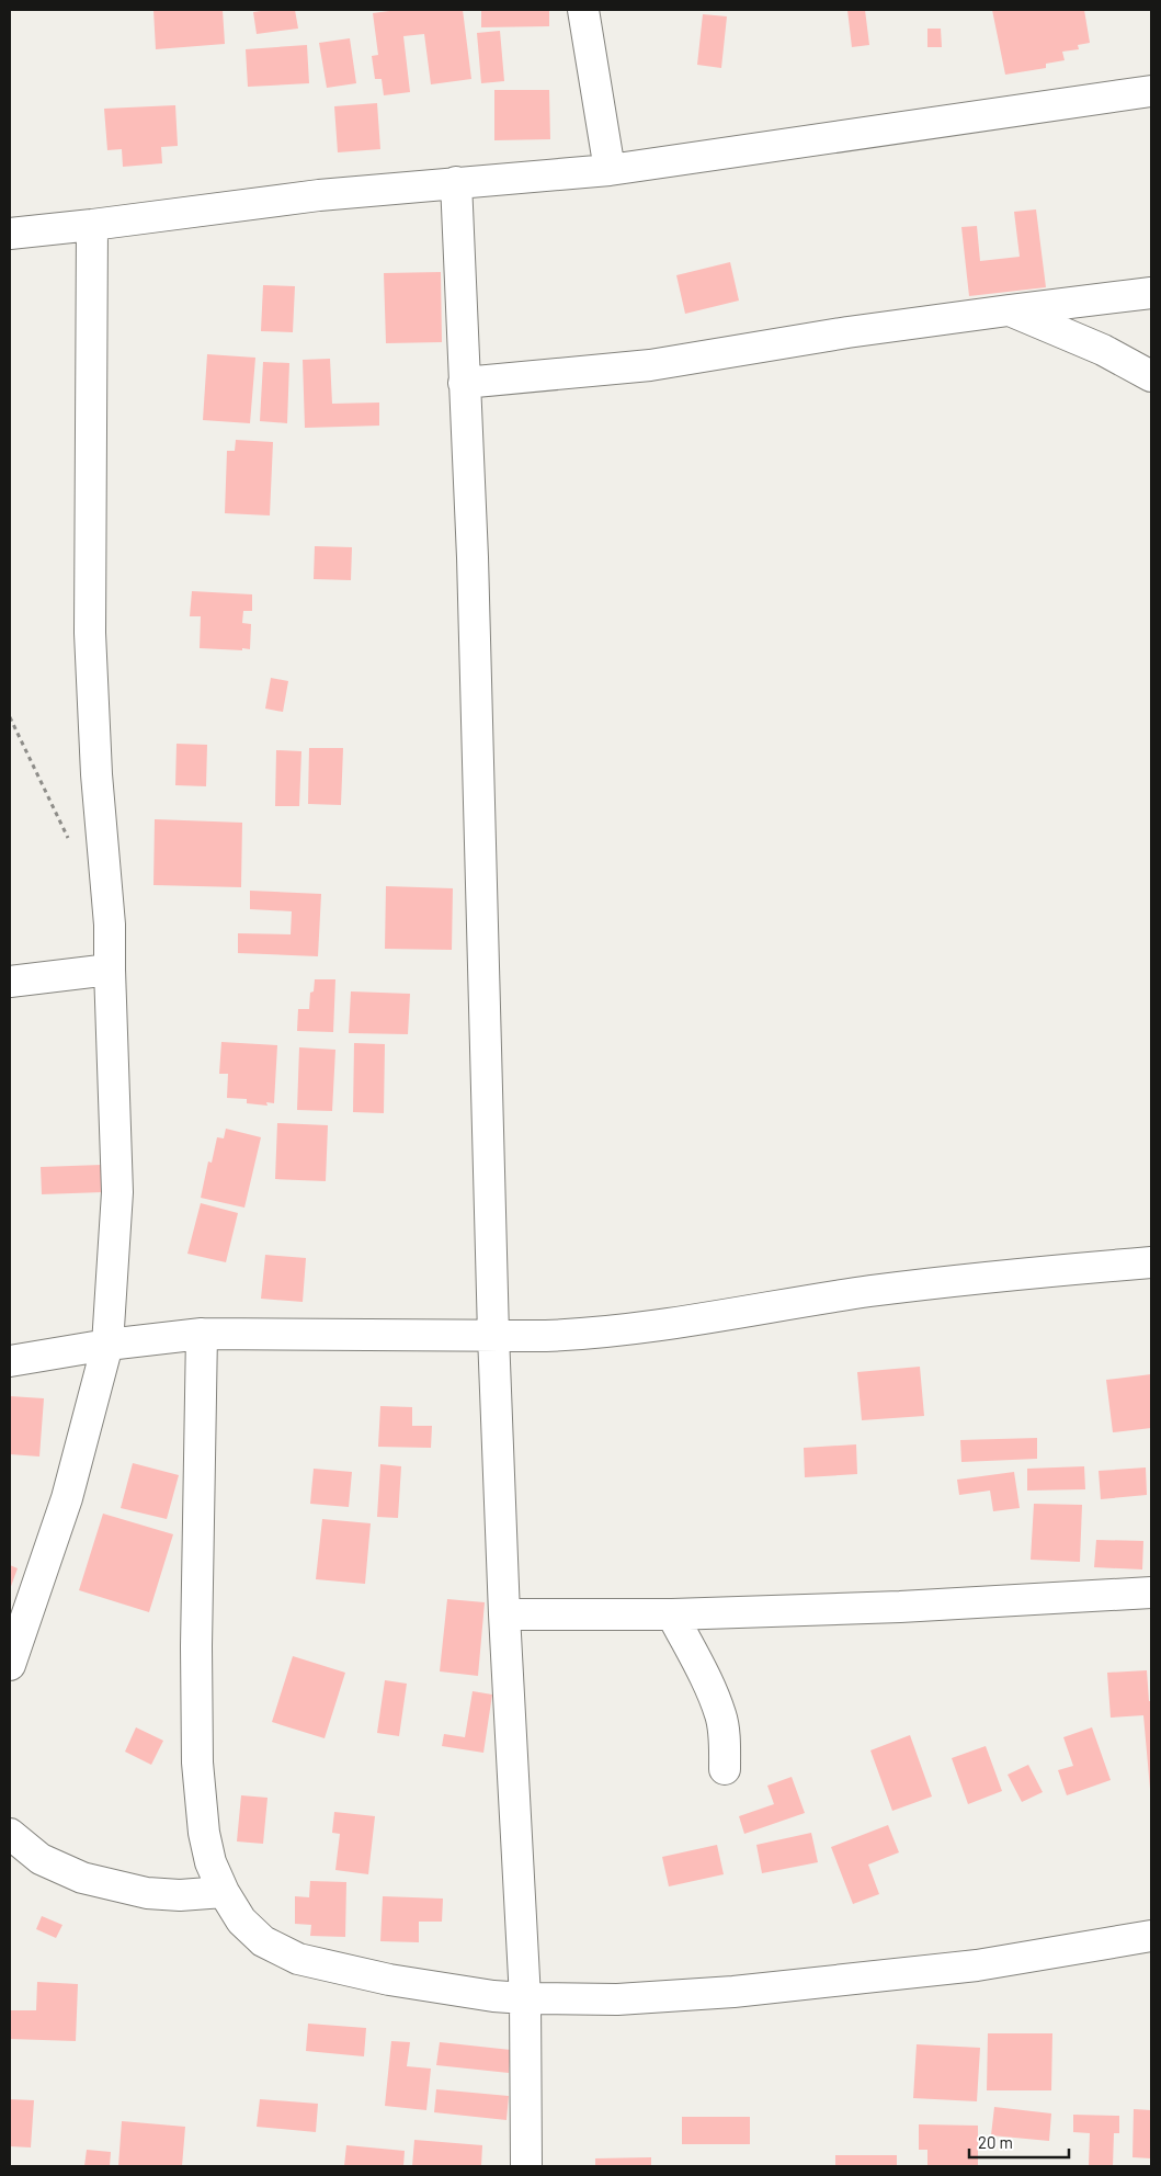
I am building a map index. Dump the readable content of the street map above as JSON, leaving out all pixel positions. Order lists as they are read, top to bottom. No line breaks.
{"scale_bar":"20 m"}
